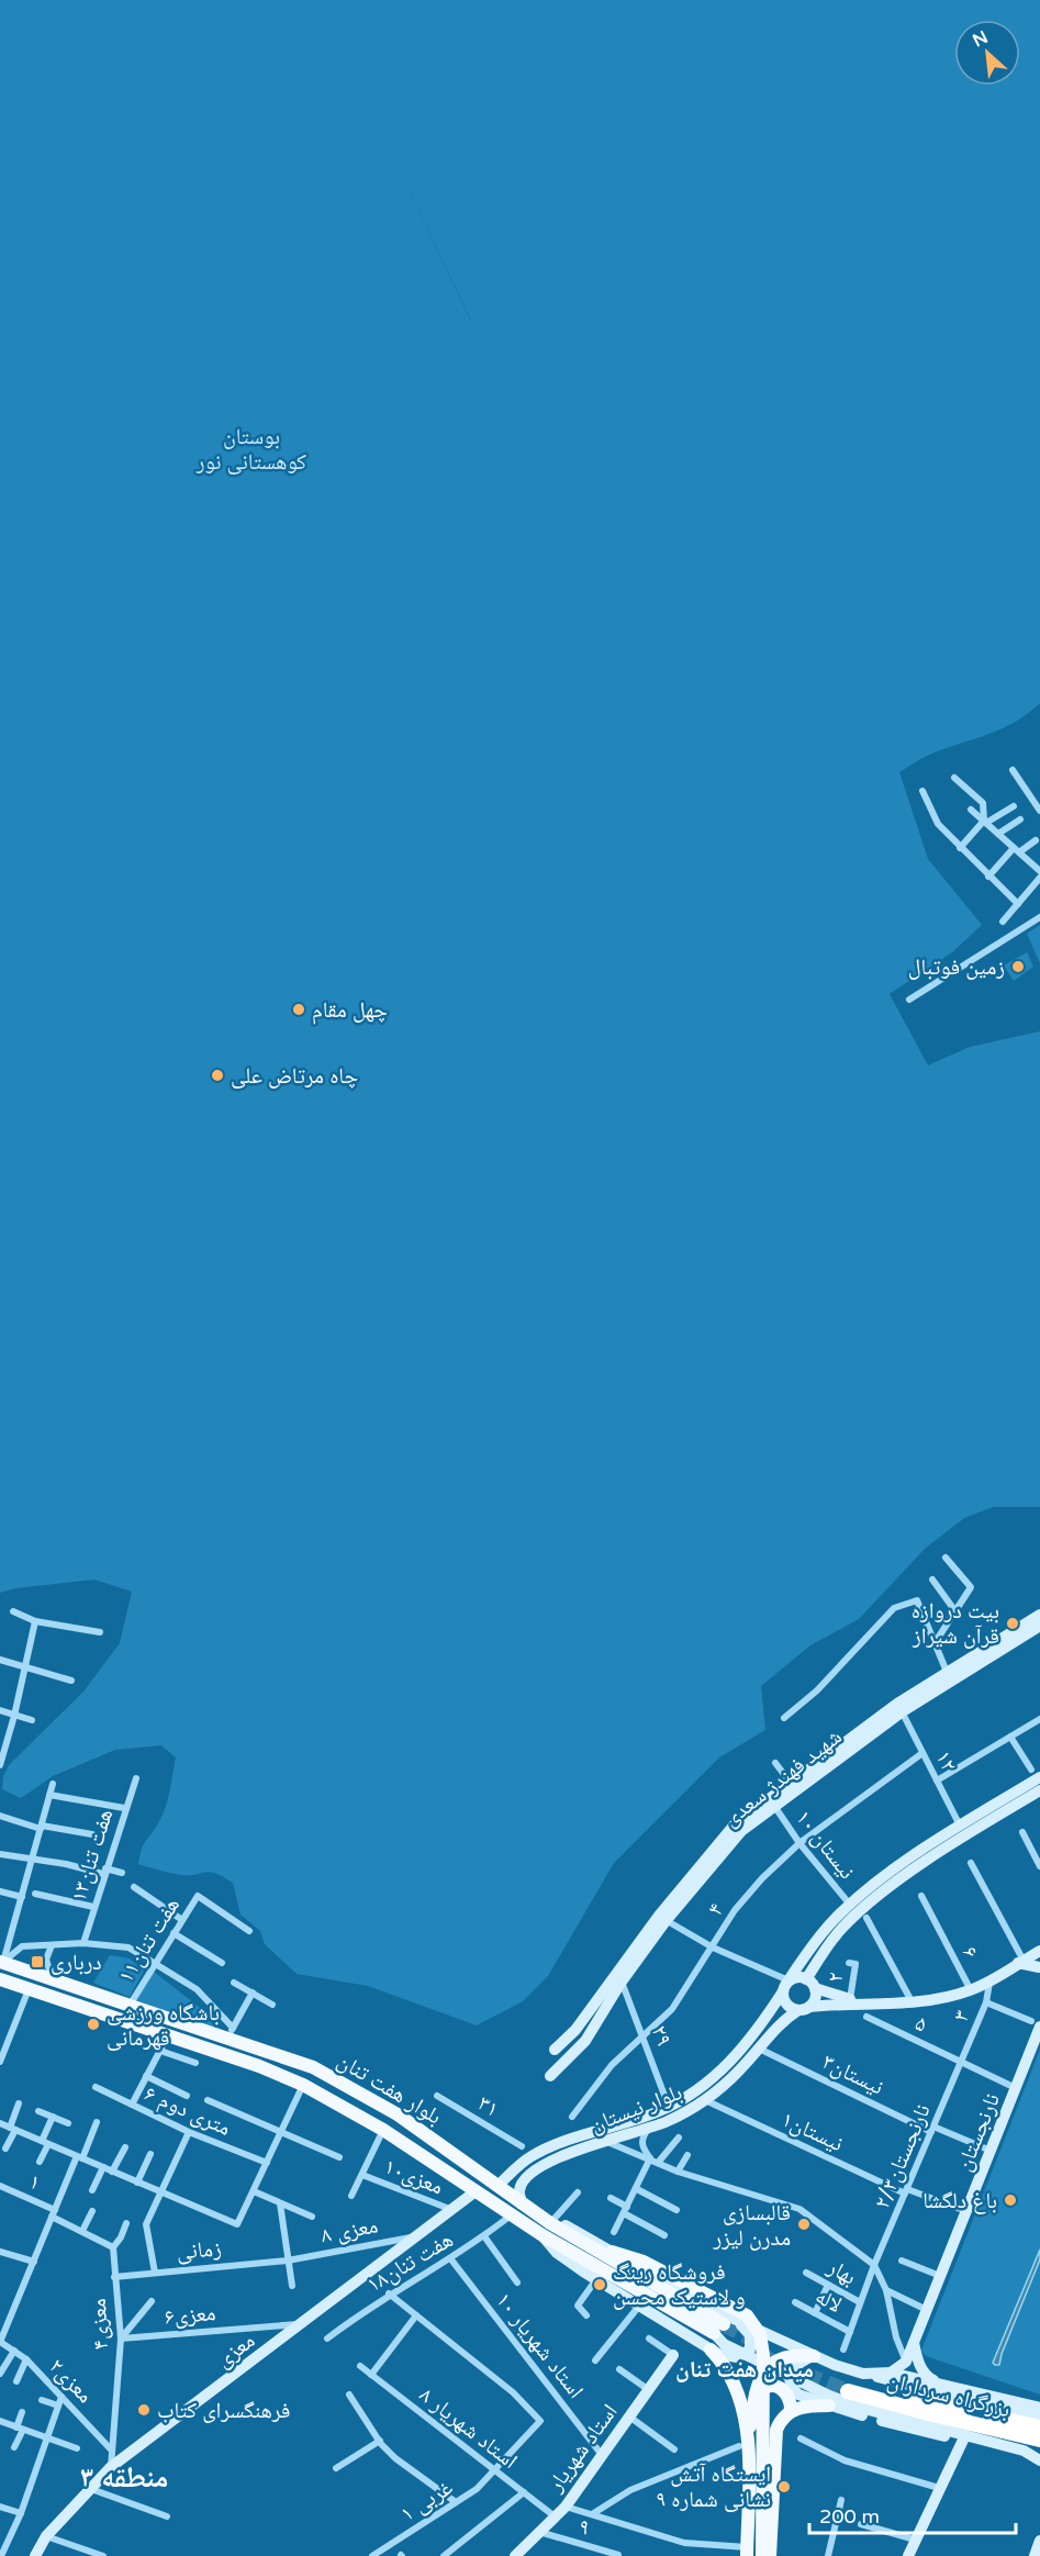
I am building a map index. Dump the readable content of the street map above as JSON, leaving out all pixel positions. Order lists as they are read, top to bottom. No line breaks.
{"streets":{"highway":["بزرگراه سرداران"],"main road":["بلوار هفت تنان"],"street":["۱۲","شهید فهندژ سعدی","نیستان ۱۰","۱۳هفت تنان","۴","هفت تنان۱۱","۶","۲","۳","۵","۲۹","۳نیستان","۳۱","بلوار نیستان","۶ متری دوم","۱نیستان","نارنجستان","۲/۳نارنجستان","۱۰معزی","۱","معزی ۸","زمانی","هفت تنان۱۸","بهار","لاله ‍","۶معزی","۴معزی","استاد شهریار ۱۰","معزی","۲معزی","استاد شهریار ۸","استاد شهریار","۱ غربی","۹"]},"crossings":[["۱۲","شهید فهندژ سعدی"],["۱۲","۴"],["۱۲","بلوار نیستان"],["شهید فهندژ سعدی","نیستان ۱۰"],["شهید فهندژ سعدی","۲۹"],["نیستان ۱۰","۴"],["نیستان ۱۰","بلوار نیستان"],["۴","۲۹"],["هفت تنان۱۱","بلوار هفت تنان"],["۳","۵"],["۳","۲/۳نارنجستان"],["۵","نارنجستان"],["۵","۲/۳نارنجستان"],["۳نیستان","بلوار نیستان"],["۳نیستان","نارنجستان"],["۳نیستان","۲/۳نارنجستان"],["بلوار هفت تنان","بلوار نیستان"],["بلوار هفت تنان","هفت تنان۱۸"],["بلوار هفت تنان","معزی"],["بلوار نیستان","۱نیستان"],["۱نیستان","نارنجستان"],["۱نیستان","۲/۳نارنجستان"],["۲/۳نارنجستان","بهار"],["۱۰معزی","معزی"],["معزی ۸","زمانی"],["معزی ۸","معزی"],["زمانی","۴معزی"],["هفت تنان۱۸","استاد شهریار ۱۰"],["۶معزی","۴معزی"],["۶معزی","معزی"],["۴معزی","معزی"],["۴معزی","۲معزی"],["استاد شهریار ۱۰","استاد شهریار"],["استاد شهریار ۸","استاد شهریار"],["استاد شهریار ۸","۱ غربی"],["استاد شهریار","۹"]],"districts":["میدان هفت تنان","منطقه ۳"],"parks":["بوستان کوهستانی نور"],"places":{"other":["زمین فوتبال","چهل مقام","چاه مرتاض علی","بیت دروازه قرآن شیراز","باشگاه ورزشی قهرمانی","باغ دلگشا","قالبسازی مدرن لیزر","فروشگاه رینگ و لاستیک محسن","فرهنگسرای کتاب","ایستگاه آتش نشانی شماره ۹"],"transit":["درباری"]},"scale_bar":"200 m","north":"top left"}
